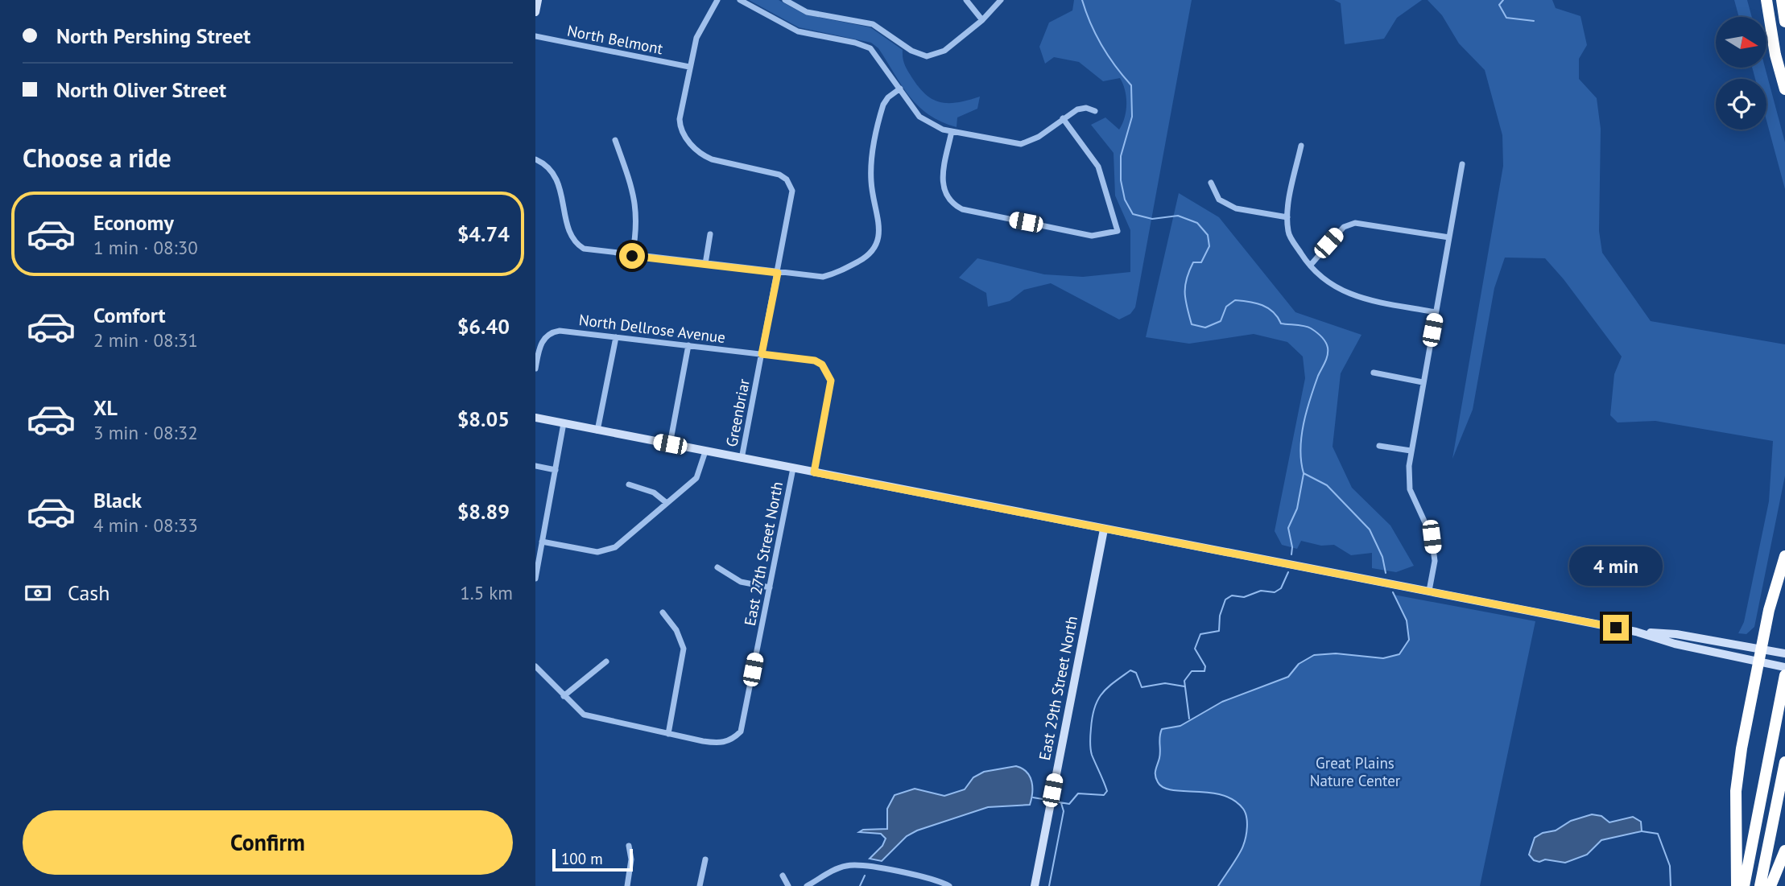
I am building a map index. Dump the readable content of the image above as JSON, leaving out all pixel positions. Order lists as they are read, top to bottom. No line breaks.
{"streets":{"main road":["East 29th Street North"],"street":["North Belmont","North Dellrose Avenue","Greenbriar","East 27th Street North"]},"crossings":[["North Belmont","Greenbriar"],["North Dellrose Avenue","Greenbriar"]],"parks":["Great Plains Nature Center"],"scale_bar":"100 m","north":"right","page":{"banner":["North Pershing Street","North Oliver Street"],"heading":"Choose a ride","list":[{"name":"Economy","note":"1 min · 08:30","value":"$4.74"},{"name":"Comfort","note":"2 min · 08:31","value":"$6.40"},{"name":"XL","note":"3 min · 08:32","value":"$8.05"},{"name":"Black","note":"4 min · 08:33","value":"$8.89"}],"bubble":"4 min","pay":["Cash","1.5 km"],"buttons":"Confirm","scale":"100 m"}}
